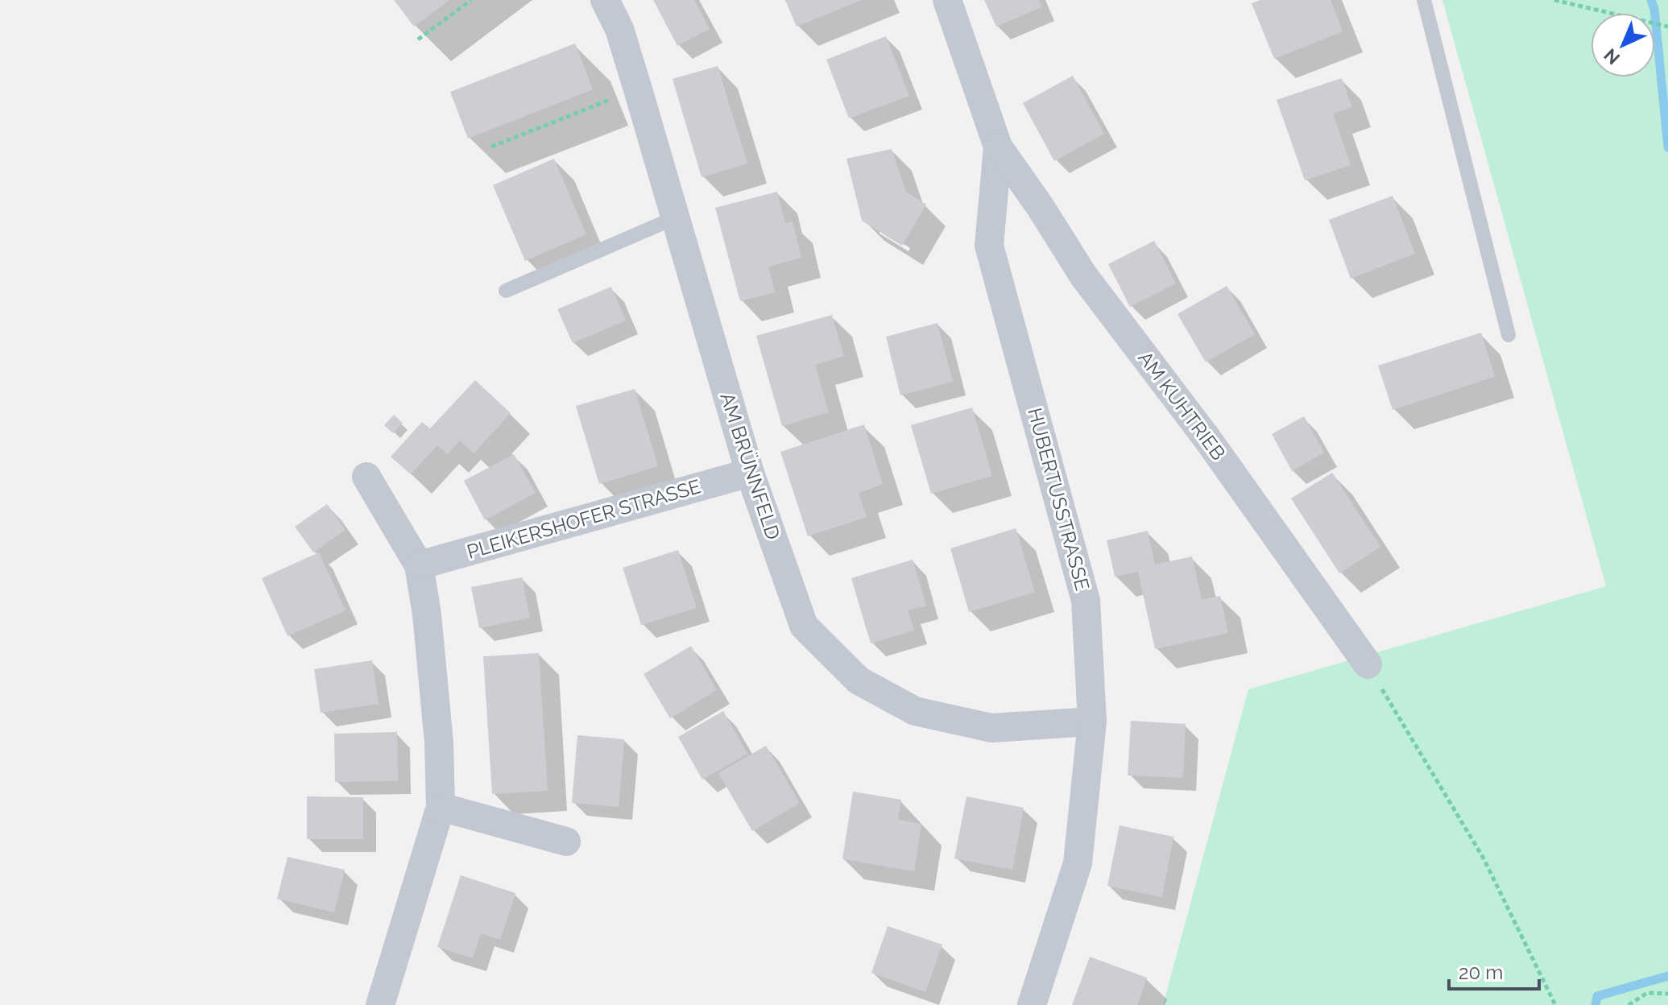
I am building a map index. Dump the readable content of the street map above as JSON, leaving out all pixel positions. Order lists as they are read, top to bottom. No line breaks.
{"streets":{"street":["AM KUHTRIEB","AM BRÜNNFELD","HUBERTUSSTRASSE","PLEIKERSHOFER STRASSE"]},"crossings":[["AM KUHTRIEB","HUBERTUSSTRASSE"],["AM BRÜNNFELD","HUBERTUSSTRASSE"],["AM BRÜNNFELD","PLEIKERSHOFER STRASSE"]],"scale_bar":"20 m","north":"bottom left"}
